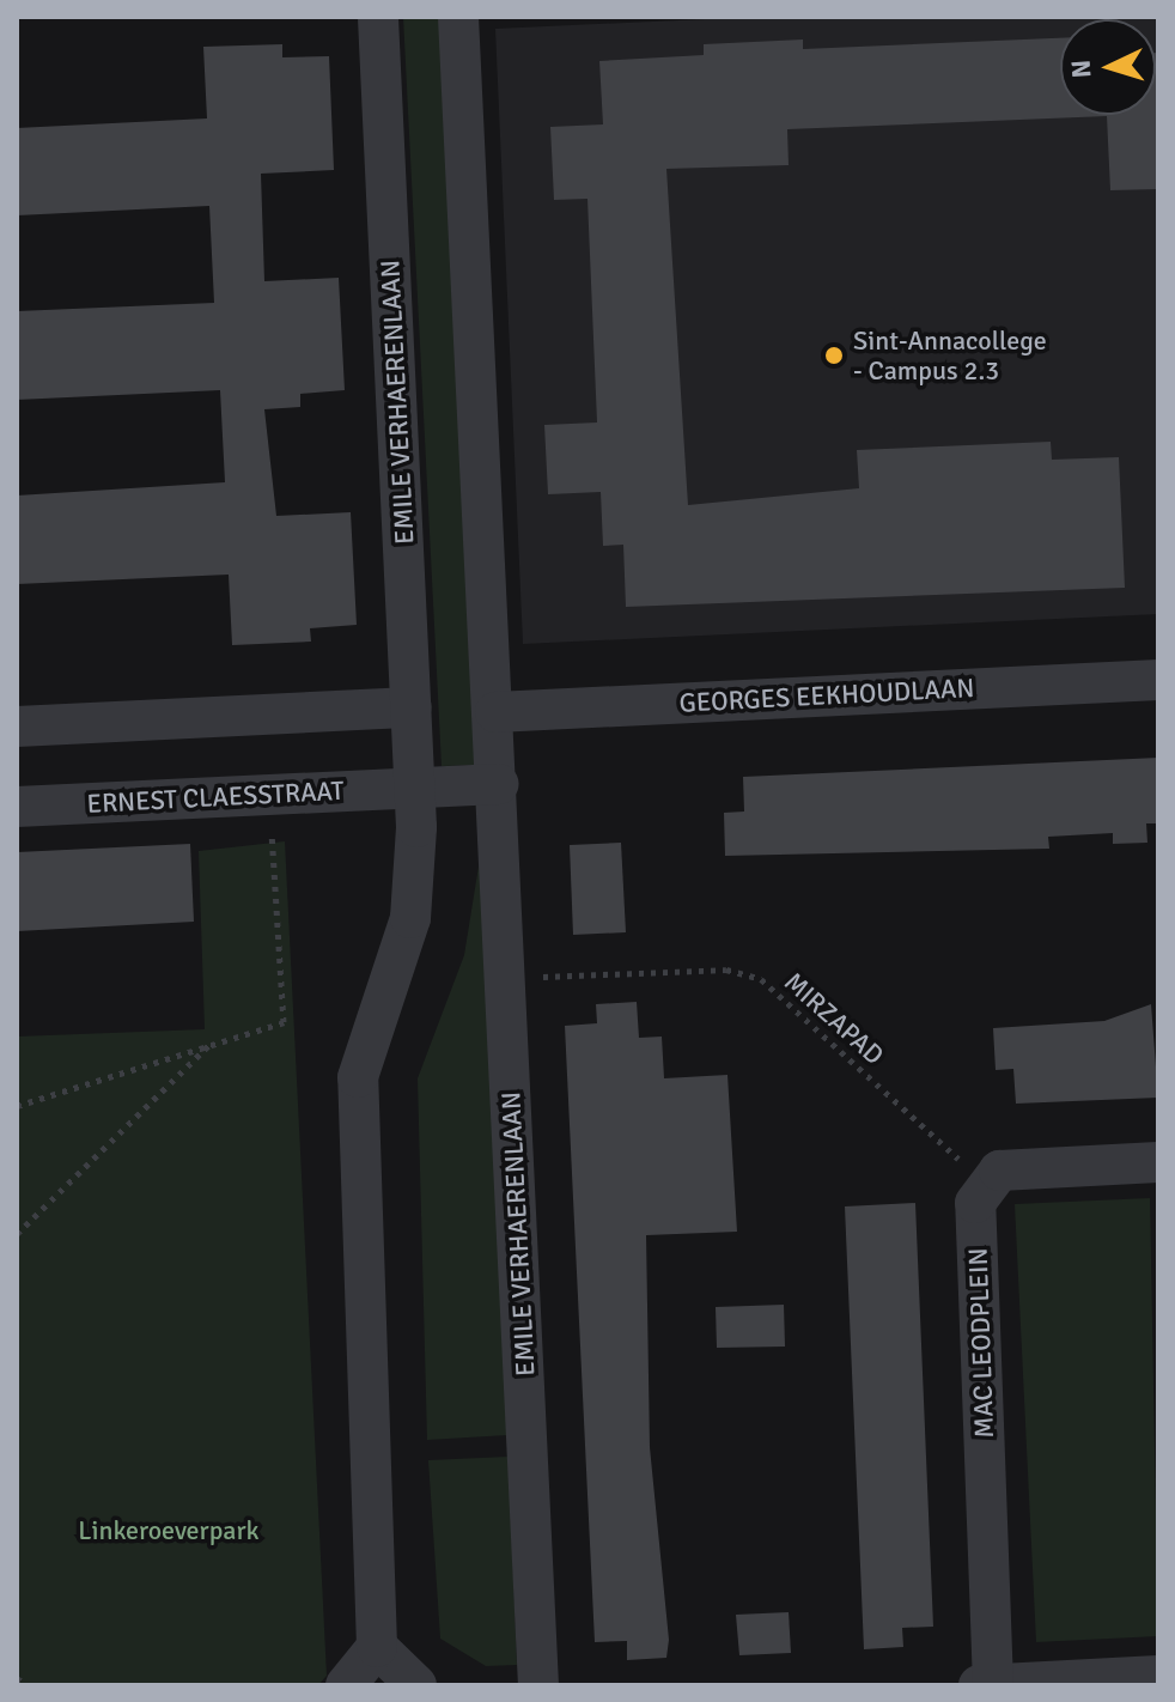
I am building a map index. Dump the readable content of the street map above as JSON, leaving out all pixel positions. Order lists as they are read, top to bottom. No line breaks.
{"streets":{"street":["EMILE VERHAERENLAAN","GEORGES EEKHOUDLAAN","ERNEST CLAESSTRAAT","MAC LEODPLEIN"],"path":["MIRZAPAD"]},"crossings":[["EMILE VERHAERENLAAN","GEORGES EEKHOUDLAAN"],["EMILE VERHAERENLAAN","ERNEST CLAESSTRAAT"],["EMILE VERHAERENLAAN","MIRZAPAD"],["MIRZAPAD","MAC LEODPLEIN"]],"parks":["Linkeroeverpark"],"places":["Sint-Annacollege - Campus 2.3"],"north":"left"}
